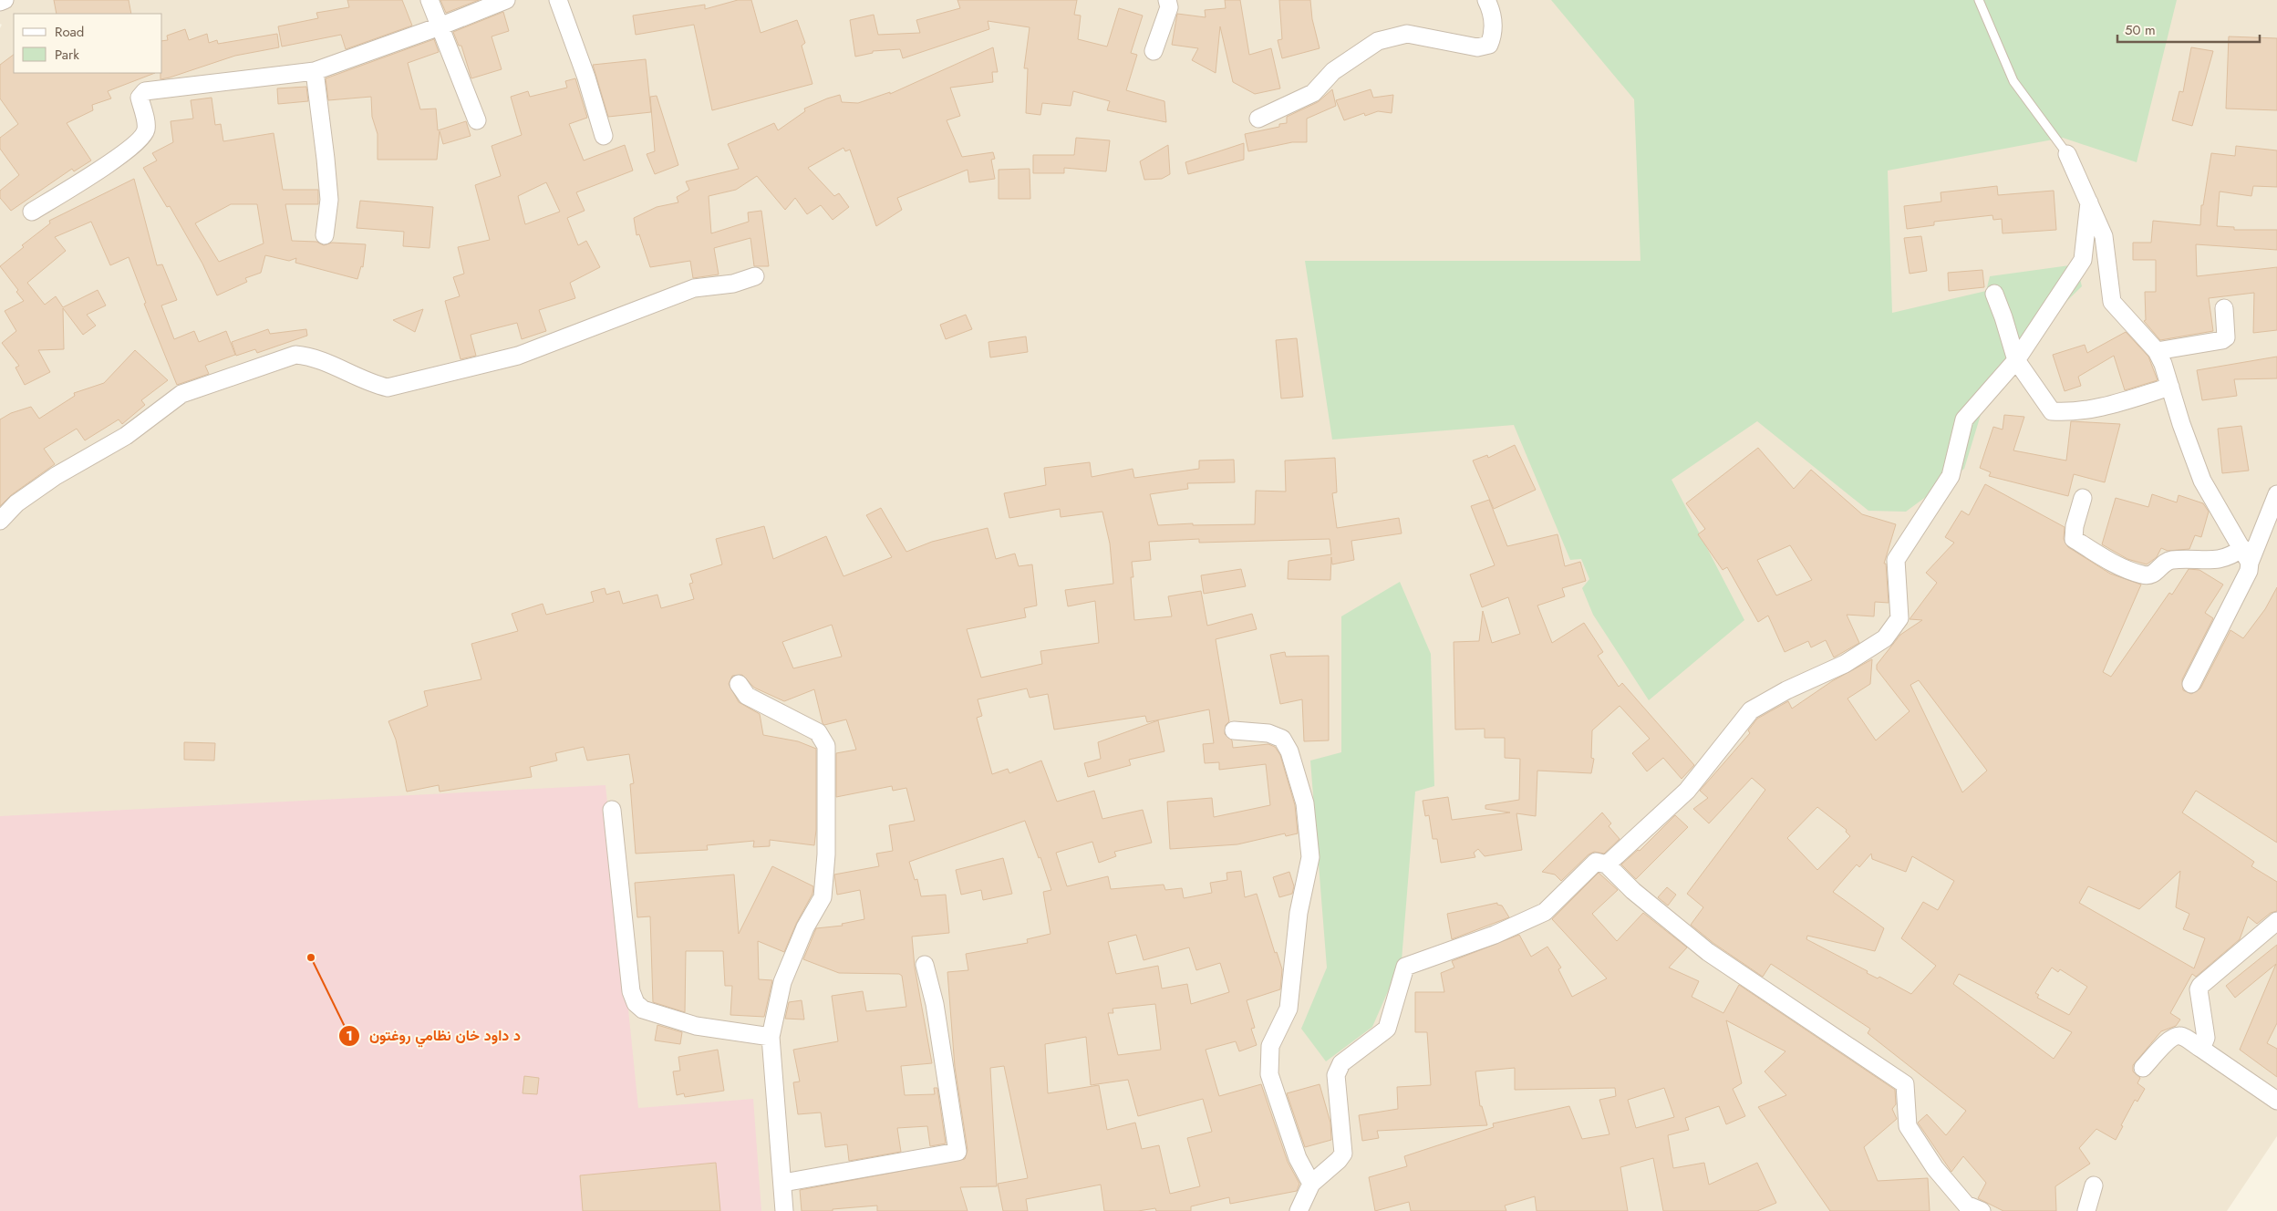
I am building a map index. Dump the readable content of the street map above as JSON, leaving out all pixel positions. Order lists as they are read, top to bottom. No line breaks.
{"places":["د داود خان نظامي روغتون"],"legend":["Road","Park"],"scale_bar":"50 m"}
